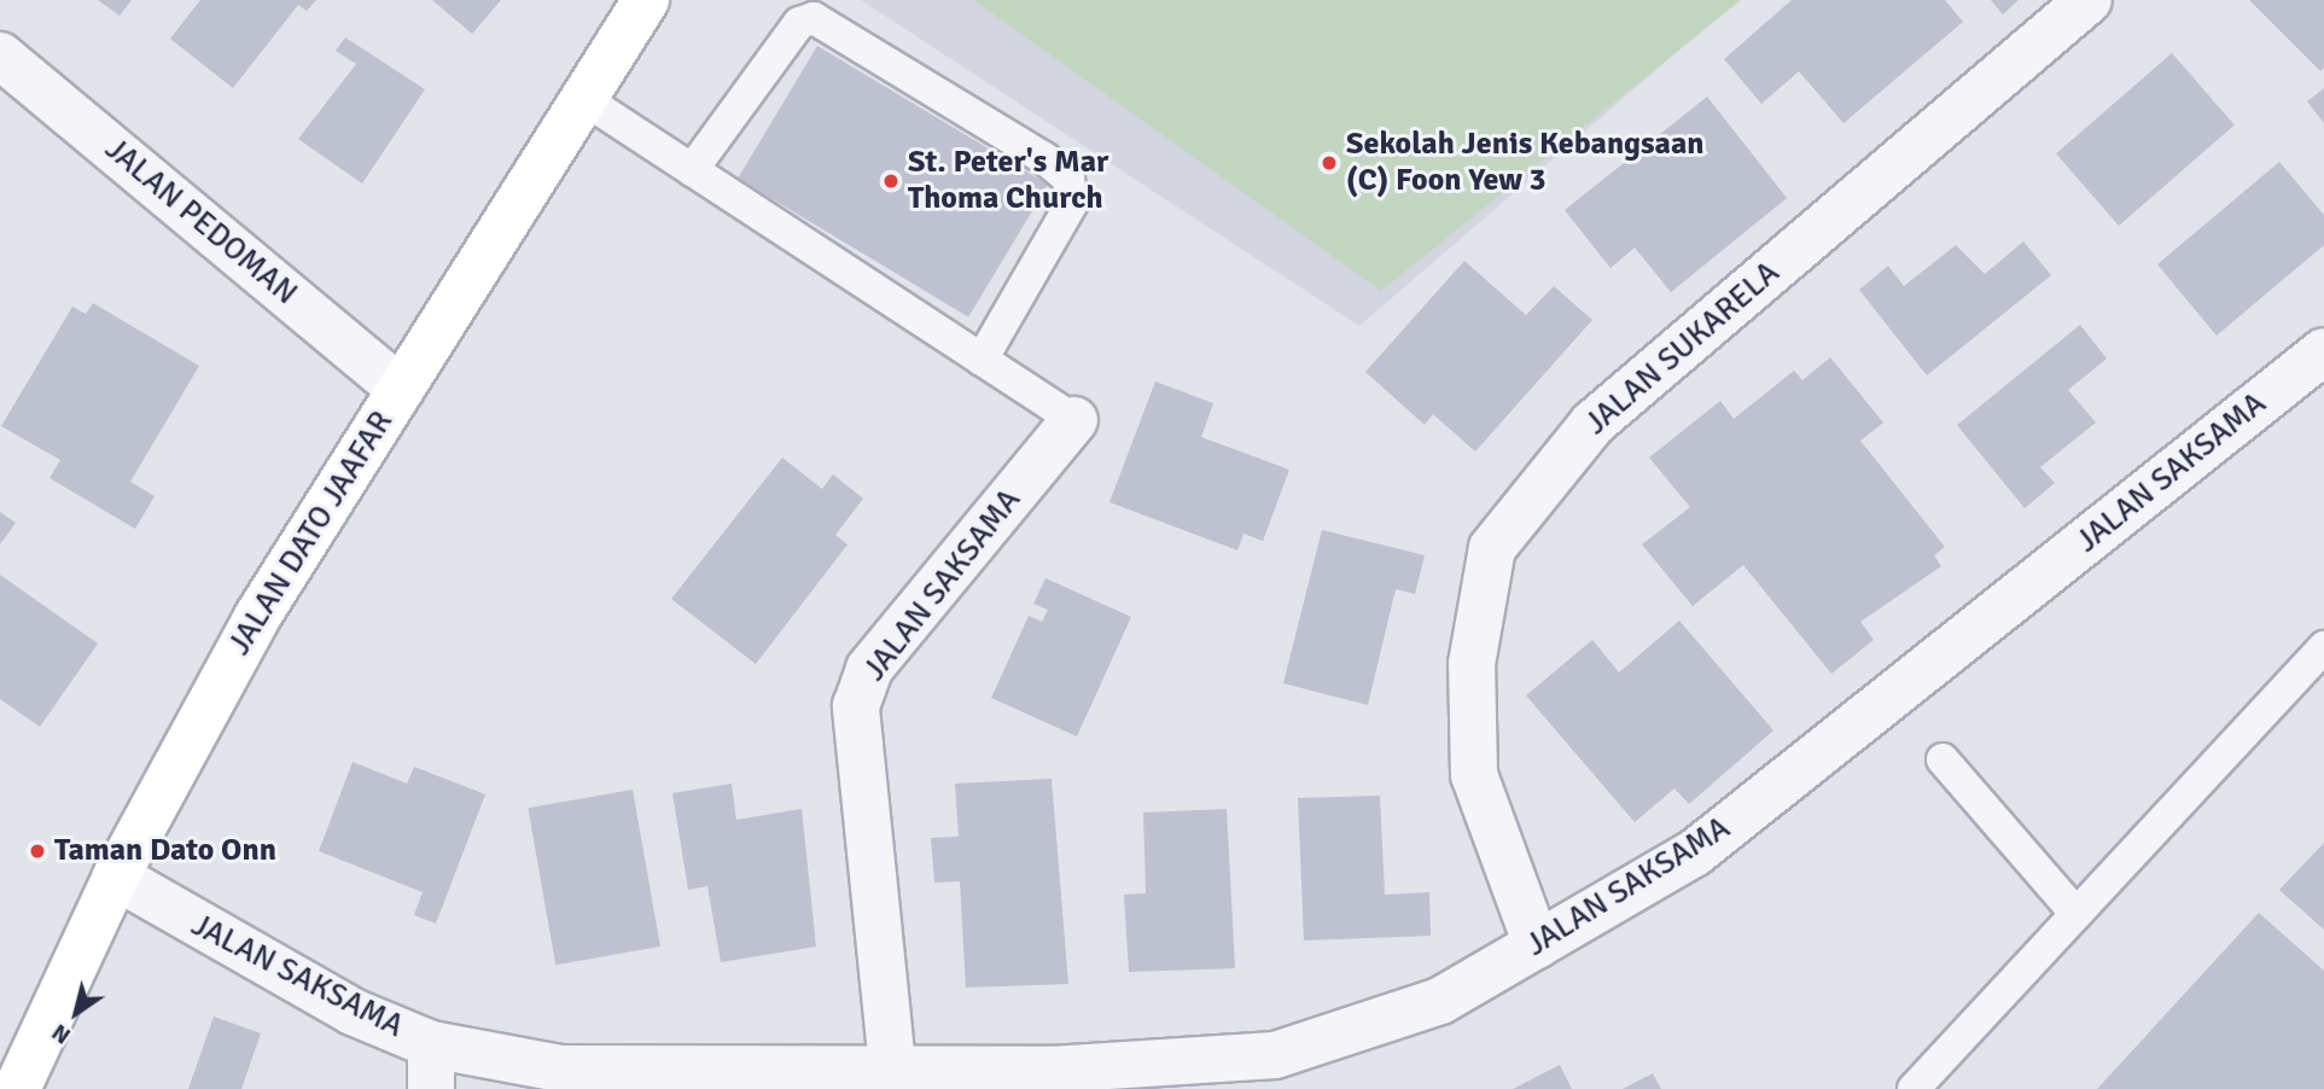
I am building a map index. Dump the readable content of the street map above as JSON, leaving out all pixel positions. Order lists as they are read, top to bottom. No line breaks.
{"streets":{"main road":["JALAN DATO JAAFAR"],"street":["JALAN PEDOMAN","JALAN SUKARELA","JALAN SAKSAMA"]},"crossings":[["JALAN PEDOMAN","JALAN DATO JAAFAR"],["JALAN SUKARELA","JALAN SAKSAMA"],["JALAN SAKSAMA","JALAN DATO JAAFAR"]],"places":["Sekolah Jenis Kebangsaan (C) Foon Yew 3","St. Peter's Mar Thoma Church","Taman Dato Onn"],"north":"bottom left"}
